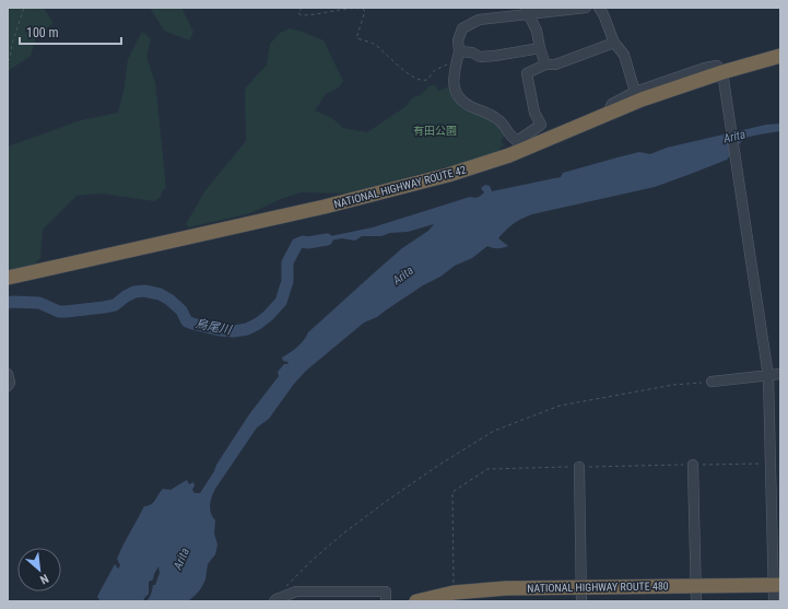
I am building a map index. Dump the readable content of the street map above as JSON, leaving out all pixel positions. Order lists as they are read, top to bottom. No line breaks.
{"streets":{"highway":["NATIONAL HIGHWAY ROUTE 42","NATIONAL HIGHWAY ROUTE 480"]},"water":["Arita","鳥尾川"],"parks":["有田公園"],"scale_bar":"100 m","north":"bottom right"}
